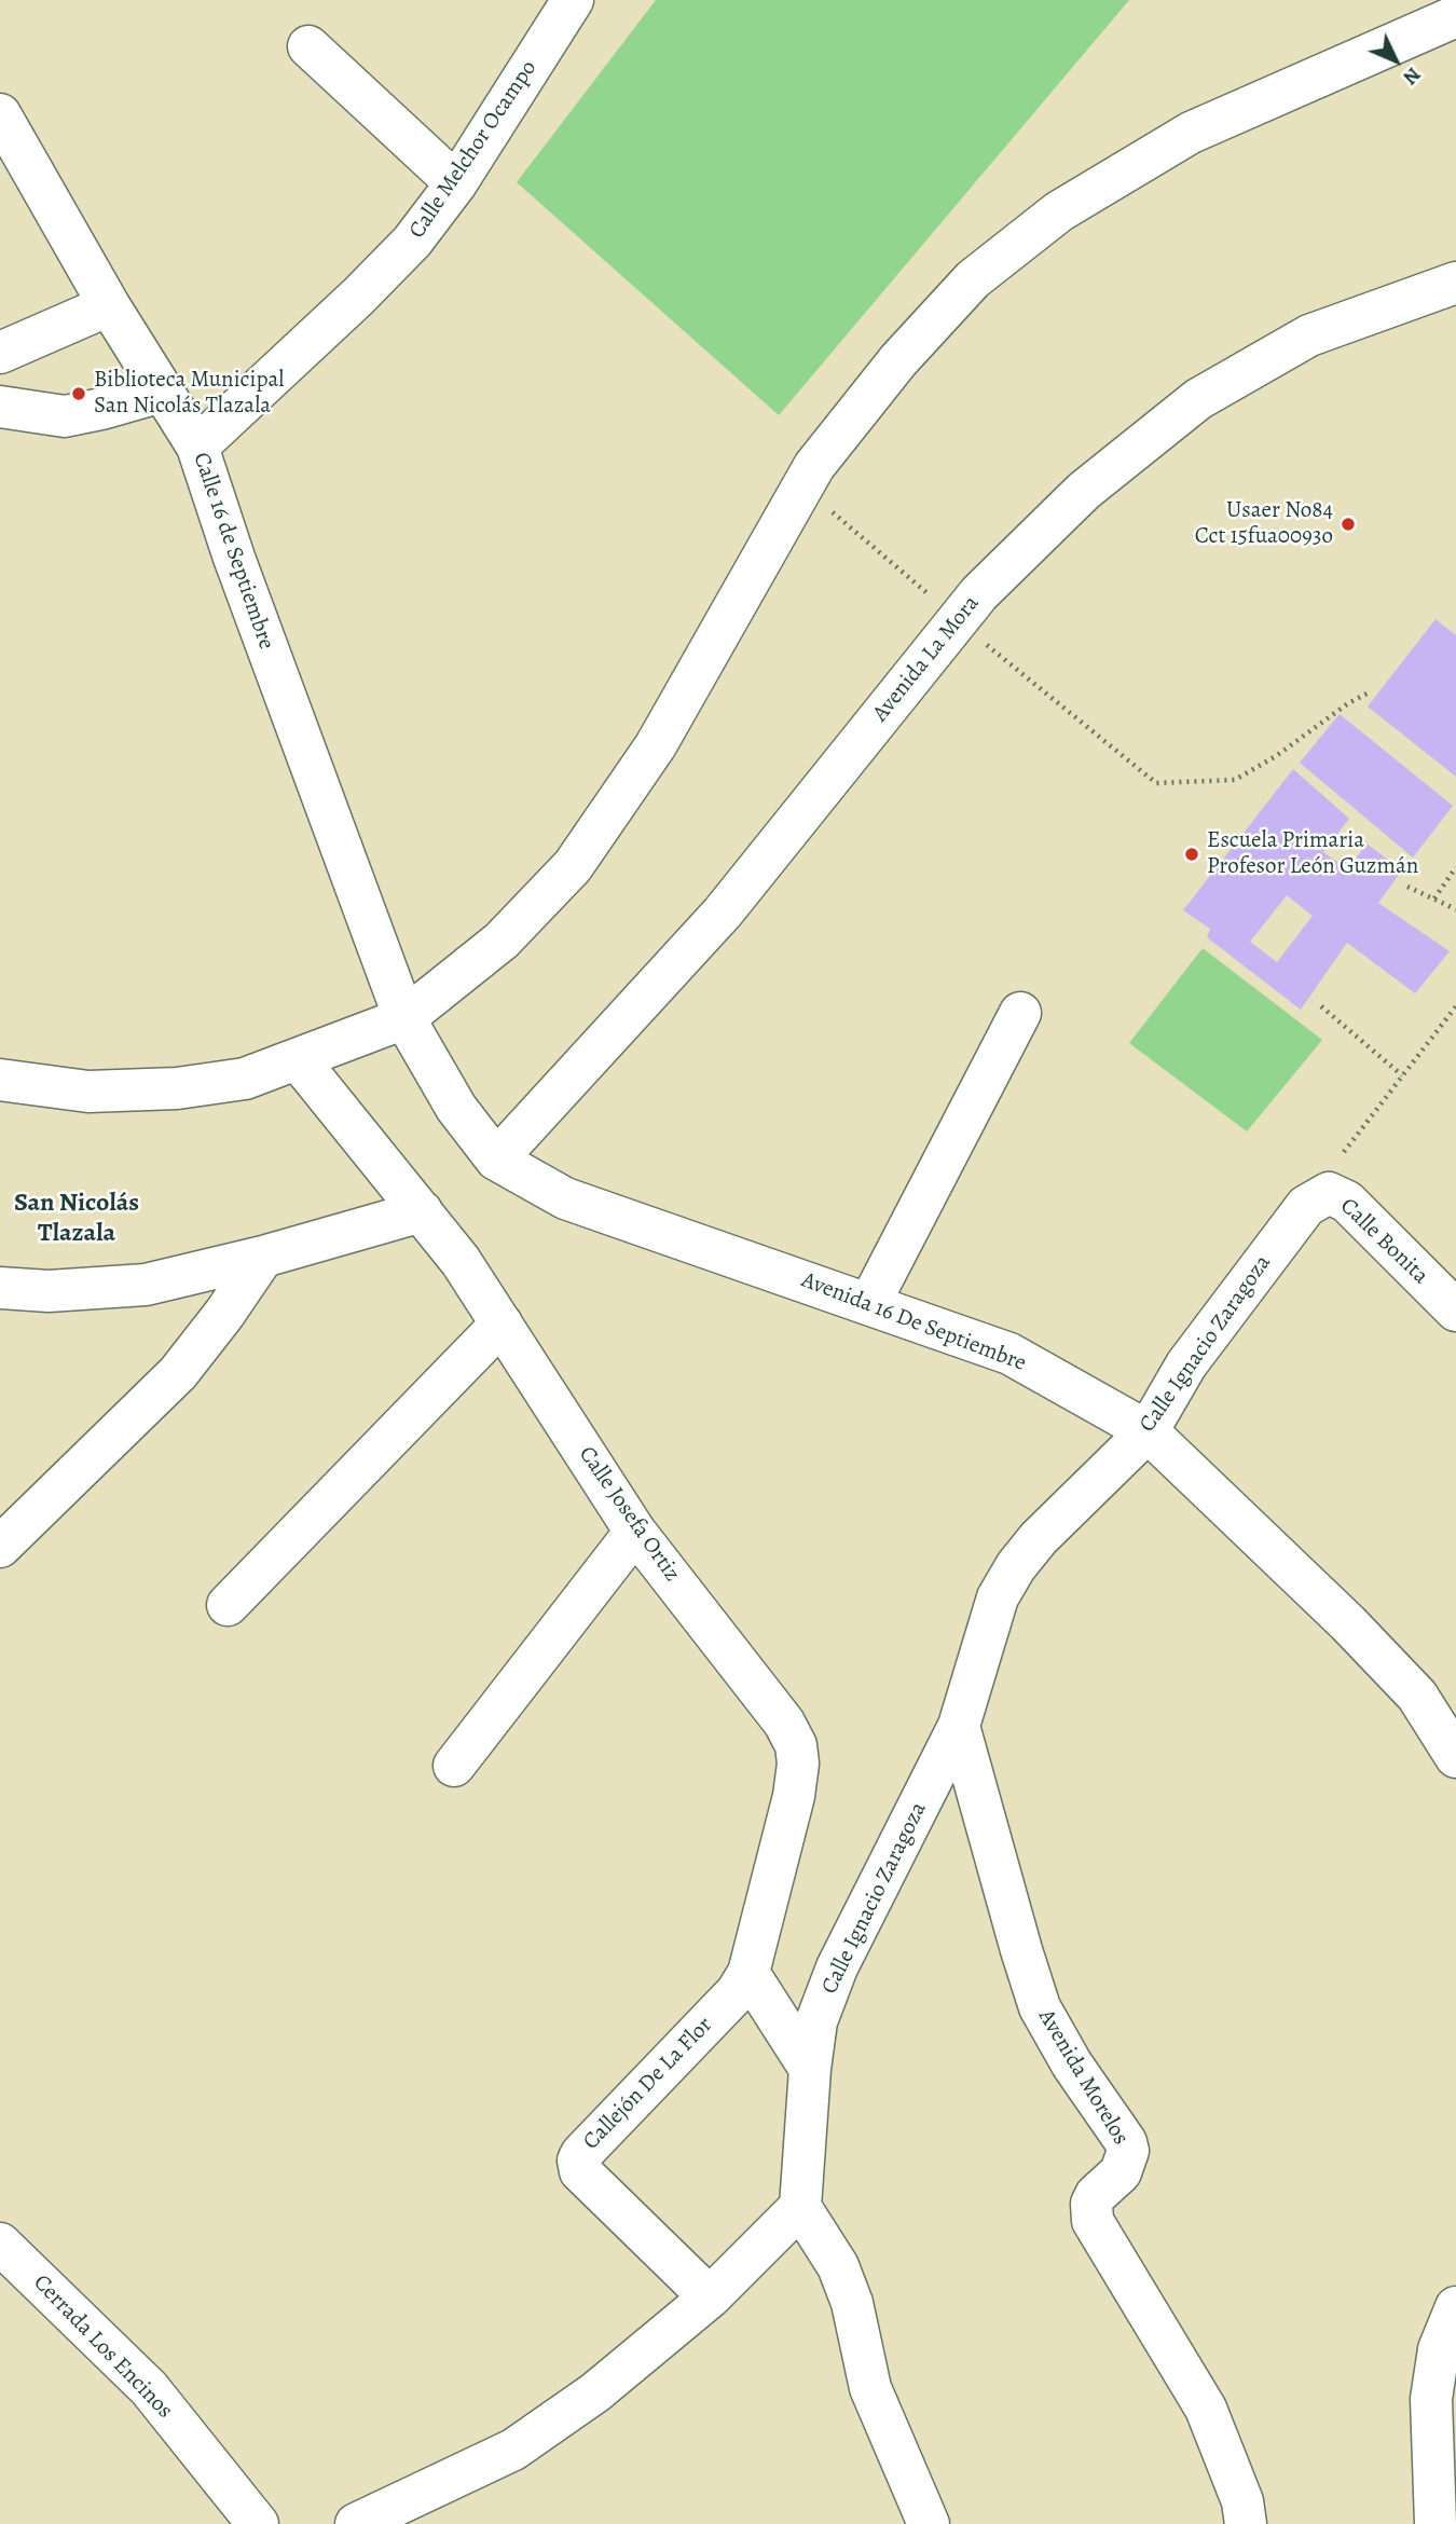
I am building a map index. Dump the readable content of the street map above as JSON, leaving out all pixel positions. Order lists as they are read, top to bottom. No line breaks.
{"streets":{"street":["Calle Melchor Ocampo","Calle 16 de Septiembre","Avenida La Mora","Calle Bonita","Avenida 16 De Septiembre","Calle Ignacio Zaragoza","Calle Josefa Ortiz","Avenida Morelos","Callejón De La Flor","Cerrada Los Encinos"]},"crossings":[["Calle Melchor Ocampo","Calle 16 de Septiembre"],["Calle 16 de Septiembre","Avenida 16 De Septiembre"],["Avenida La Mora","Avenida 16 De Septiembre"],["Calle Bonita","Calle Ignacio Zaragoza"],["Avenida 16 De Septiembre","Calle Ignacio Zaragoza"],["Calle Ignacio Zaragoza","Avenida Morelos"],["Calle Josefa Ortiz","Callejón De La Flor"]],"districts":["San Nicolás Tlazala"],"places":["Biblioteca Municipal San Nicolás Tlazala","Usaer No84 Cct 15fua0093o","Escuela Primaria Profesor León Guzmán"],"north":"bottom right"}
